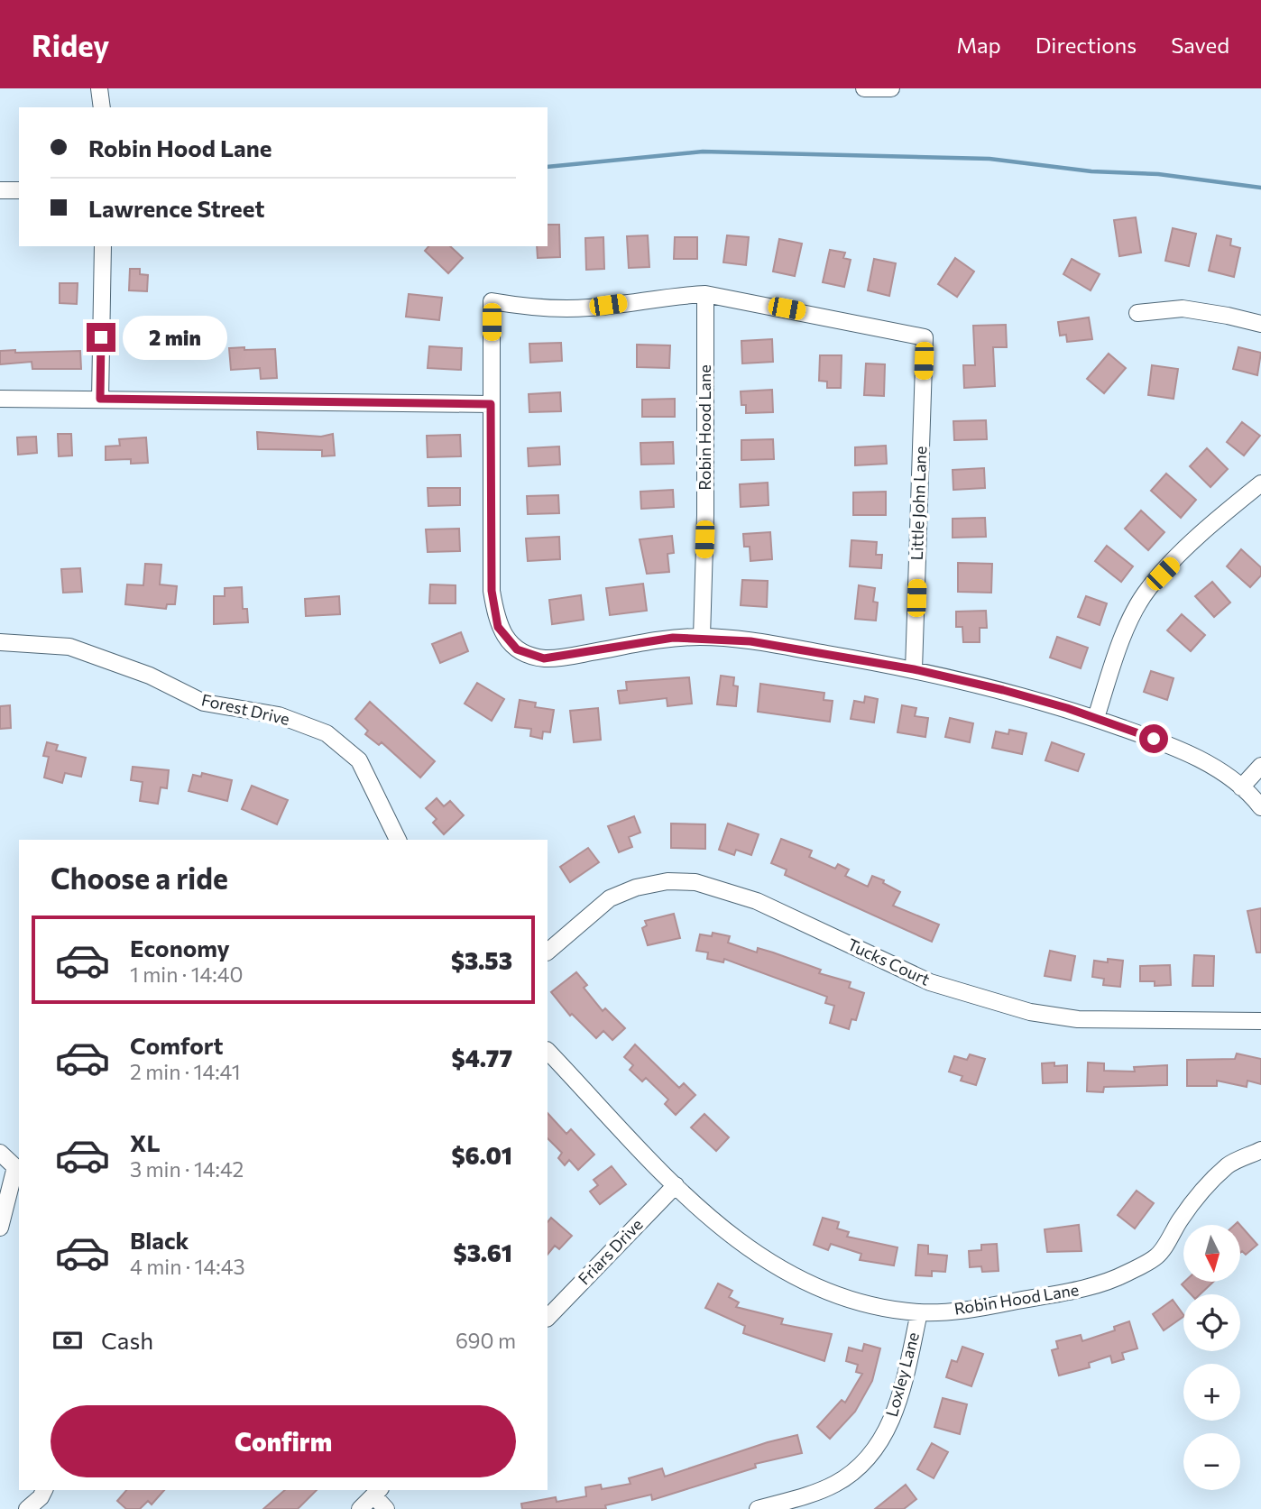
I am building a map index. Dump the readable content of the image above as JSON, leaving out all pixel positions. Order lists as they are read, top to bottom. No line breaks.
{"streets":{"street":["Robin Hood Lane","Little John Lane","Forest Drive","Tucks Court","Friars Drive","Loxley Lane"]},"crossings":[["Robin Hood Lane","Little John Lane"],["Robin Hood Lane","Friars Drive"],["Robin Hood Lane","Loxley Lane"]],"north":"bottom","page":{"header":"Ridey","nav":["Map","Directions","Saved"],"banner":["Robin Hood Lane","Lawrence Street"],"bubble":"2 min","heading":"Choose a ride","list":[{"name":"Economy","note":"1 min · 14:40","value":"$3.53"},{"name":"Comfort","note":"2 min · 14:41","value":"$4.77"},{"name":"XL","note":"3 min · 14:42","value":"$6.01"},{"name":"Black","note":"4 min · 14:43","value":"$3.61"}],"map_buttons":["+","−"],"pay":["Cash","690 m"],"buttons":"Confirm"}}
